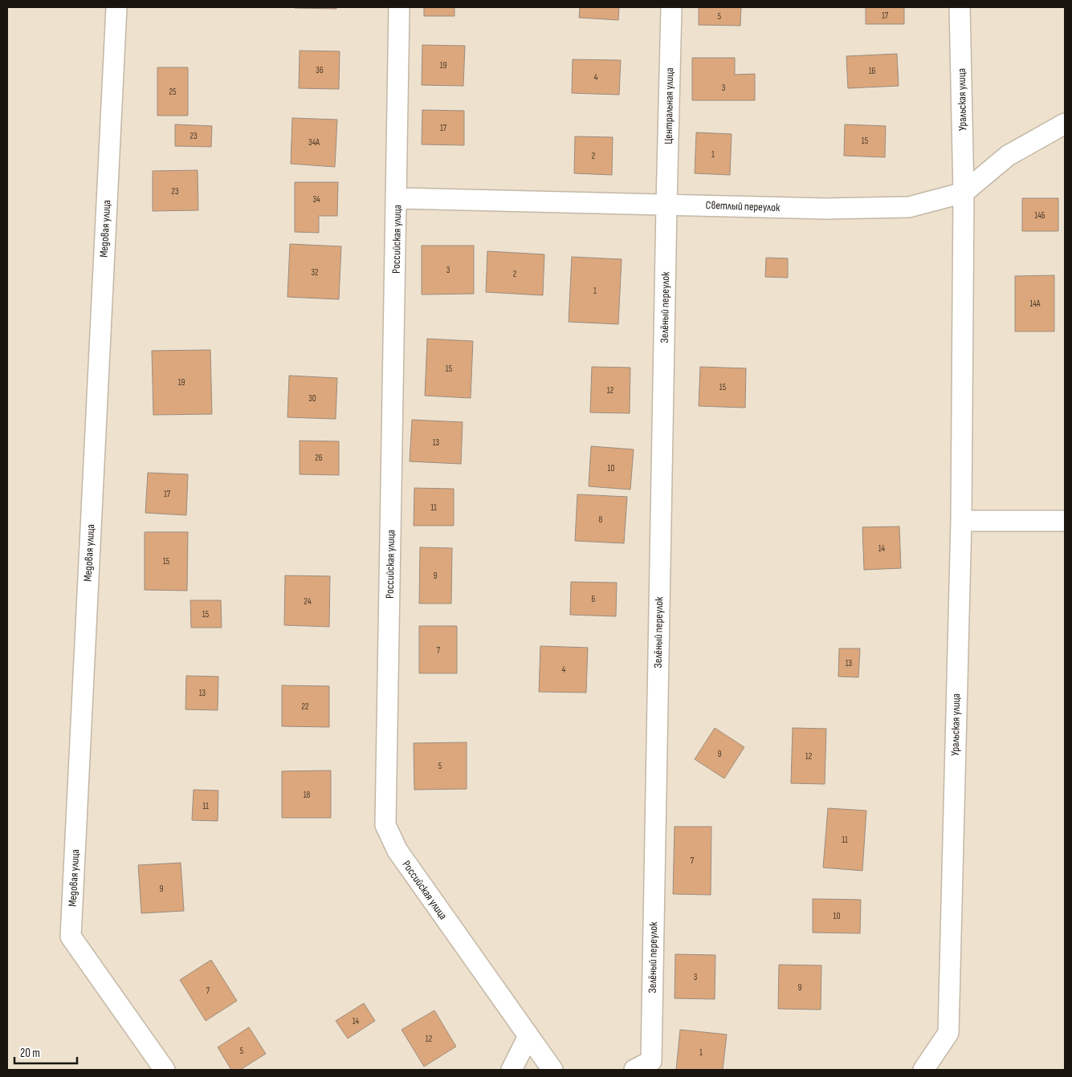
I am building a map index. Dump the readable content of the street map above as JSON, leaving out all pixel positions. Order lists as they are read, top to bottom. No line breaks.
{"streets":{"street":["Уральская улица","Центральная улица","Светлый переулок","Медовая улица","Российская улица","Зелёный переулок"]},"crossings":[["Уральская улица","Светлый переулок"],["Центральная улица","Светлый переулок"],["Центральная улица","Зелёный переулок"],["Светлый переулок","Российская улица"],["Светлый переулок","Зелёный переулок"]],"house_numbers":["17","5","19","36","16","4","3","25","17","23","15","34А","1","2","23","34","14Б","3","32","2","1","14А","15","19","15","12","30","13","26","10","17","11","8","14","15","9","6","24","15","7","13","4","13","22","9","12","5","18","11","11","7","9","10","3","9","7","14","12","5","1"],"scale_bar":"20 m"}
